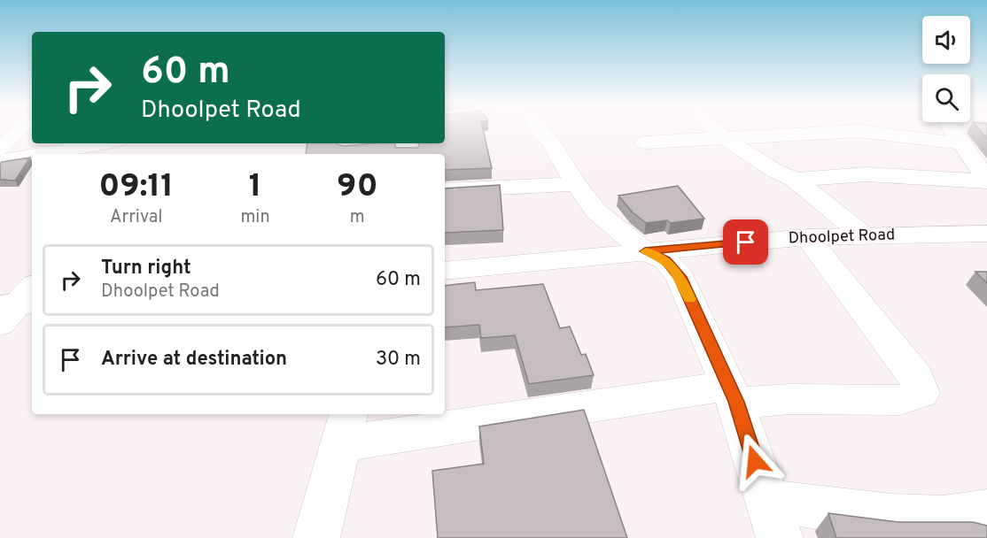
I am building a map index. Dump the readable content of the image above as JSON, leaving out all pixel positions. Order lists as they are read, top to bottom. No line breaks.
{"streets":{"street":["Dhoolpet Road"]},"page":{"turn":["60 m","Dhoolpet Road"],"eta":["09:11","Arrival","1","min","90","m"],"list":[{"name":"Turn right","note":"Dhoolpet Road","value":"60 m"},{"name":"Arrive at destination","value":"30 m"}]}}
